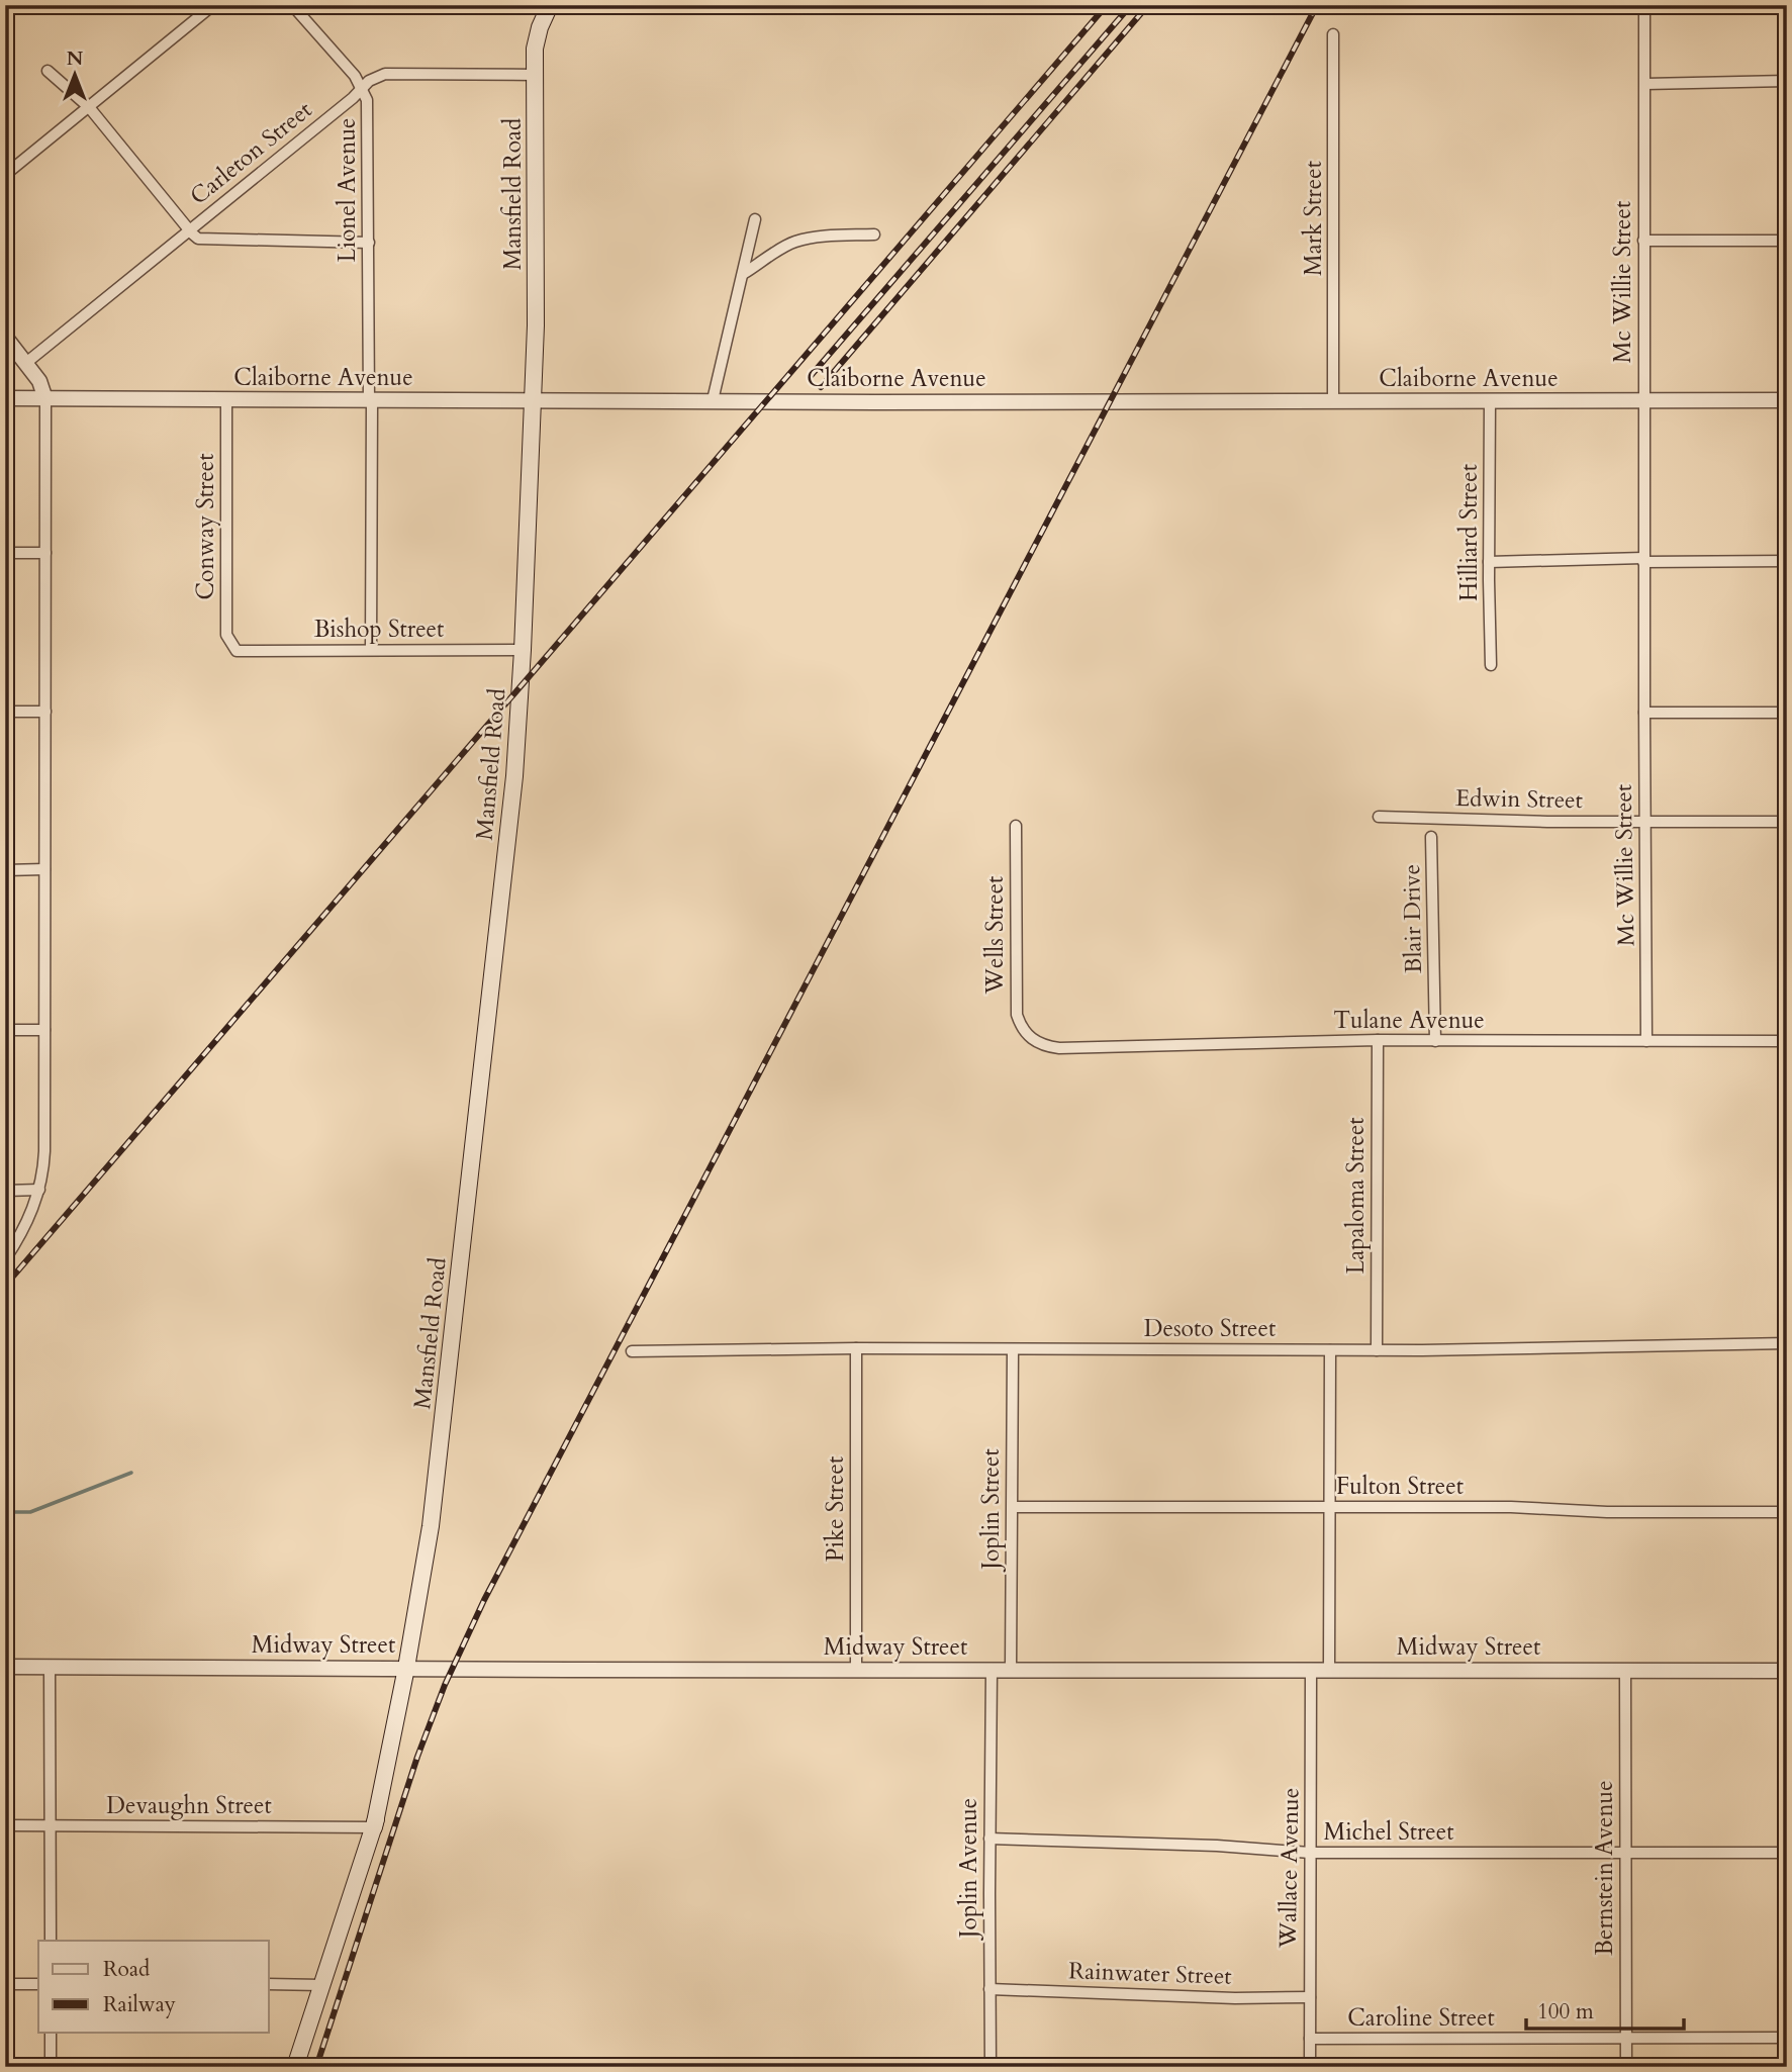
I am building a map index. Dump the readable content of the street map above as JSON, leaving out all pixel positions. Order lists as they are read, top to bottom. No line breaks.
{"streets":{"main road":["Mansfield Road"],"street":["Carleton Street","Lionel Avenue","Mark Street","Mc Willie Street","Claiborne Avenue","Conway Street","Hilliard Street","Bishop Street","Edwin Street","Blair Drive","Wells Street","Tulane Avenue","Lapaloma Street","Desoto Street","Fulton Street","Pike Street","Joplin Street","Midway Street","Devaughn Street","Michel Street","Joplin Avenue","Wallace Avenue","Bernstein Avenue","Rainwater Street","Caroline Street"]},"crossings":[["Carleton Street","Lionel Avenue"],["Carleton Street","Mansfield Road"],["Lionel Avenue","Claiborne Avenue"],["Lionel Avenue","Bishop Street"],["Mansfield Road","Claiborne Avenue"],["Mansfield Road","Bishop Street"],["Mansfield Road","Midway Street"],["Mansfield Road","Devaughn Street"],["Mark Street","Claiborne Avenue"],["Mc Willie Street","Claiborne Avenue"],["Mc Willie Street","Edwin Street"],["Mc Willie Street","Tulane Avenue"],["Claiborne Avenue","Conway Street"],["Claiborne Avenue","Hilliard Street"],["Conway Street","Bishop Street"],["Blair Drive","Tulane Avenue"],["Wells Street","Tulane Avenue"],["Tulane Avenue","Lapaloma Street"],["Lapaloma Street","Desoto Street"],["Desoto Street","Pike Street"],["Desoto Street","Joplin Street"],["Fulton Street","Joplin Street"],["Pike Street","Midway Street"],["Joplin Street","Midway Street"],["Midway Street","Joplin Avenue"],["Midway Street","Wallace Avenue"],["Midway Street","Bernstein Avenue"],["Michel Street","Joplin Avenue"],["Michel Street","Wallace Avenue"],["Michel Street","Bernstein Avenue"],["Joplin Avenue","Rainwater Street"],["Wallace Avenue","Rainwater Street"],["Wallace Avenue","Caroline Street"],["Bernstein Avenue","Caroline Street"]],"legend":["Road","Railway"],"scale_bar":"100 m","north":"top"}
